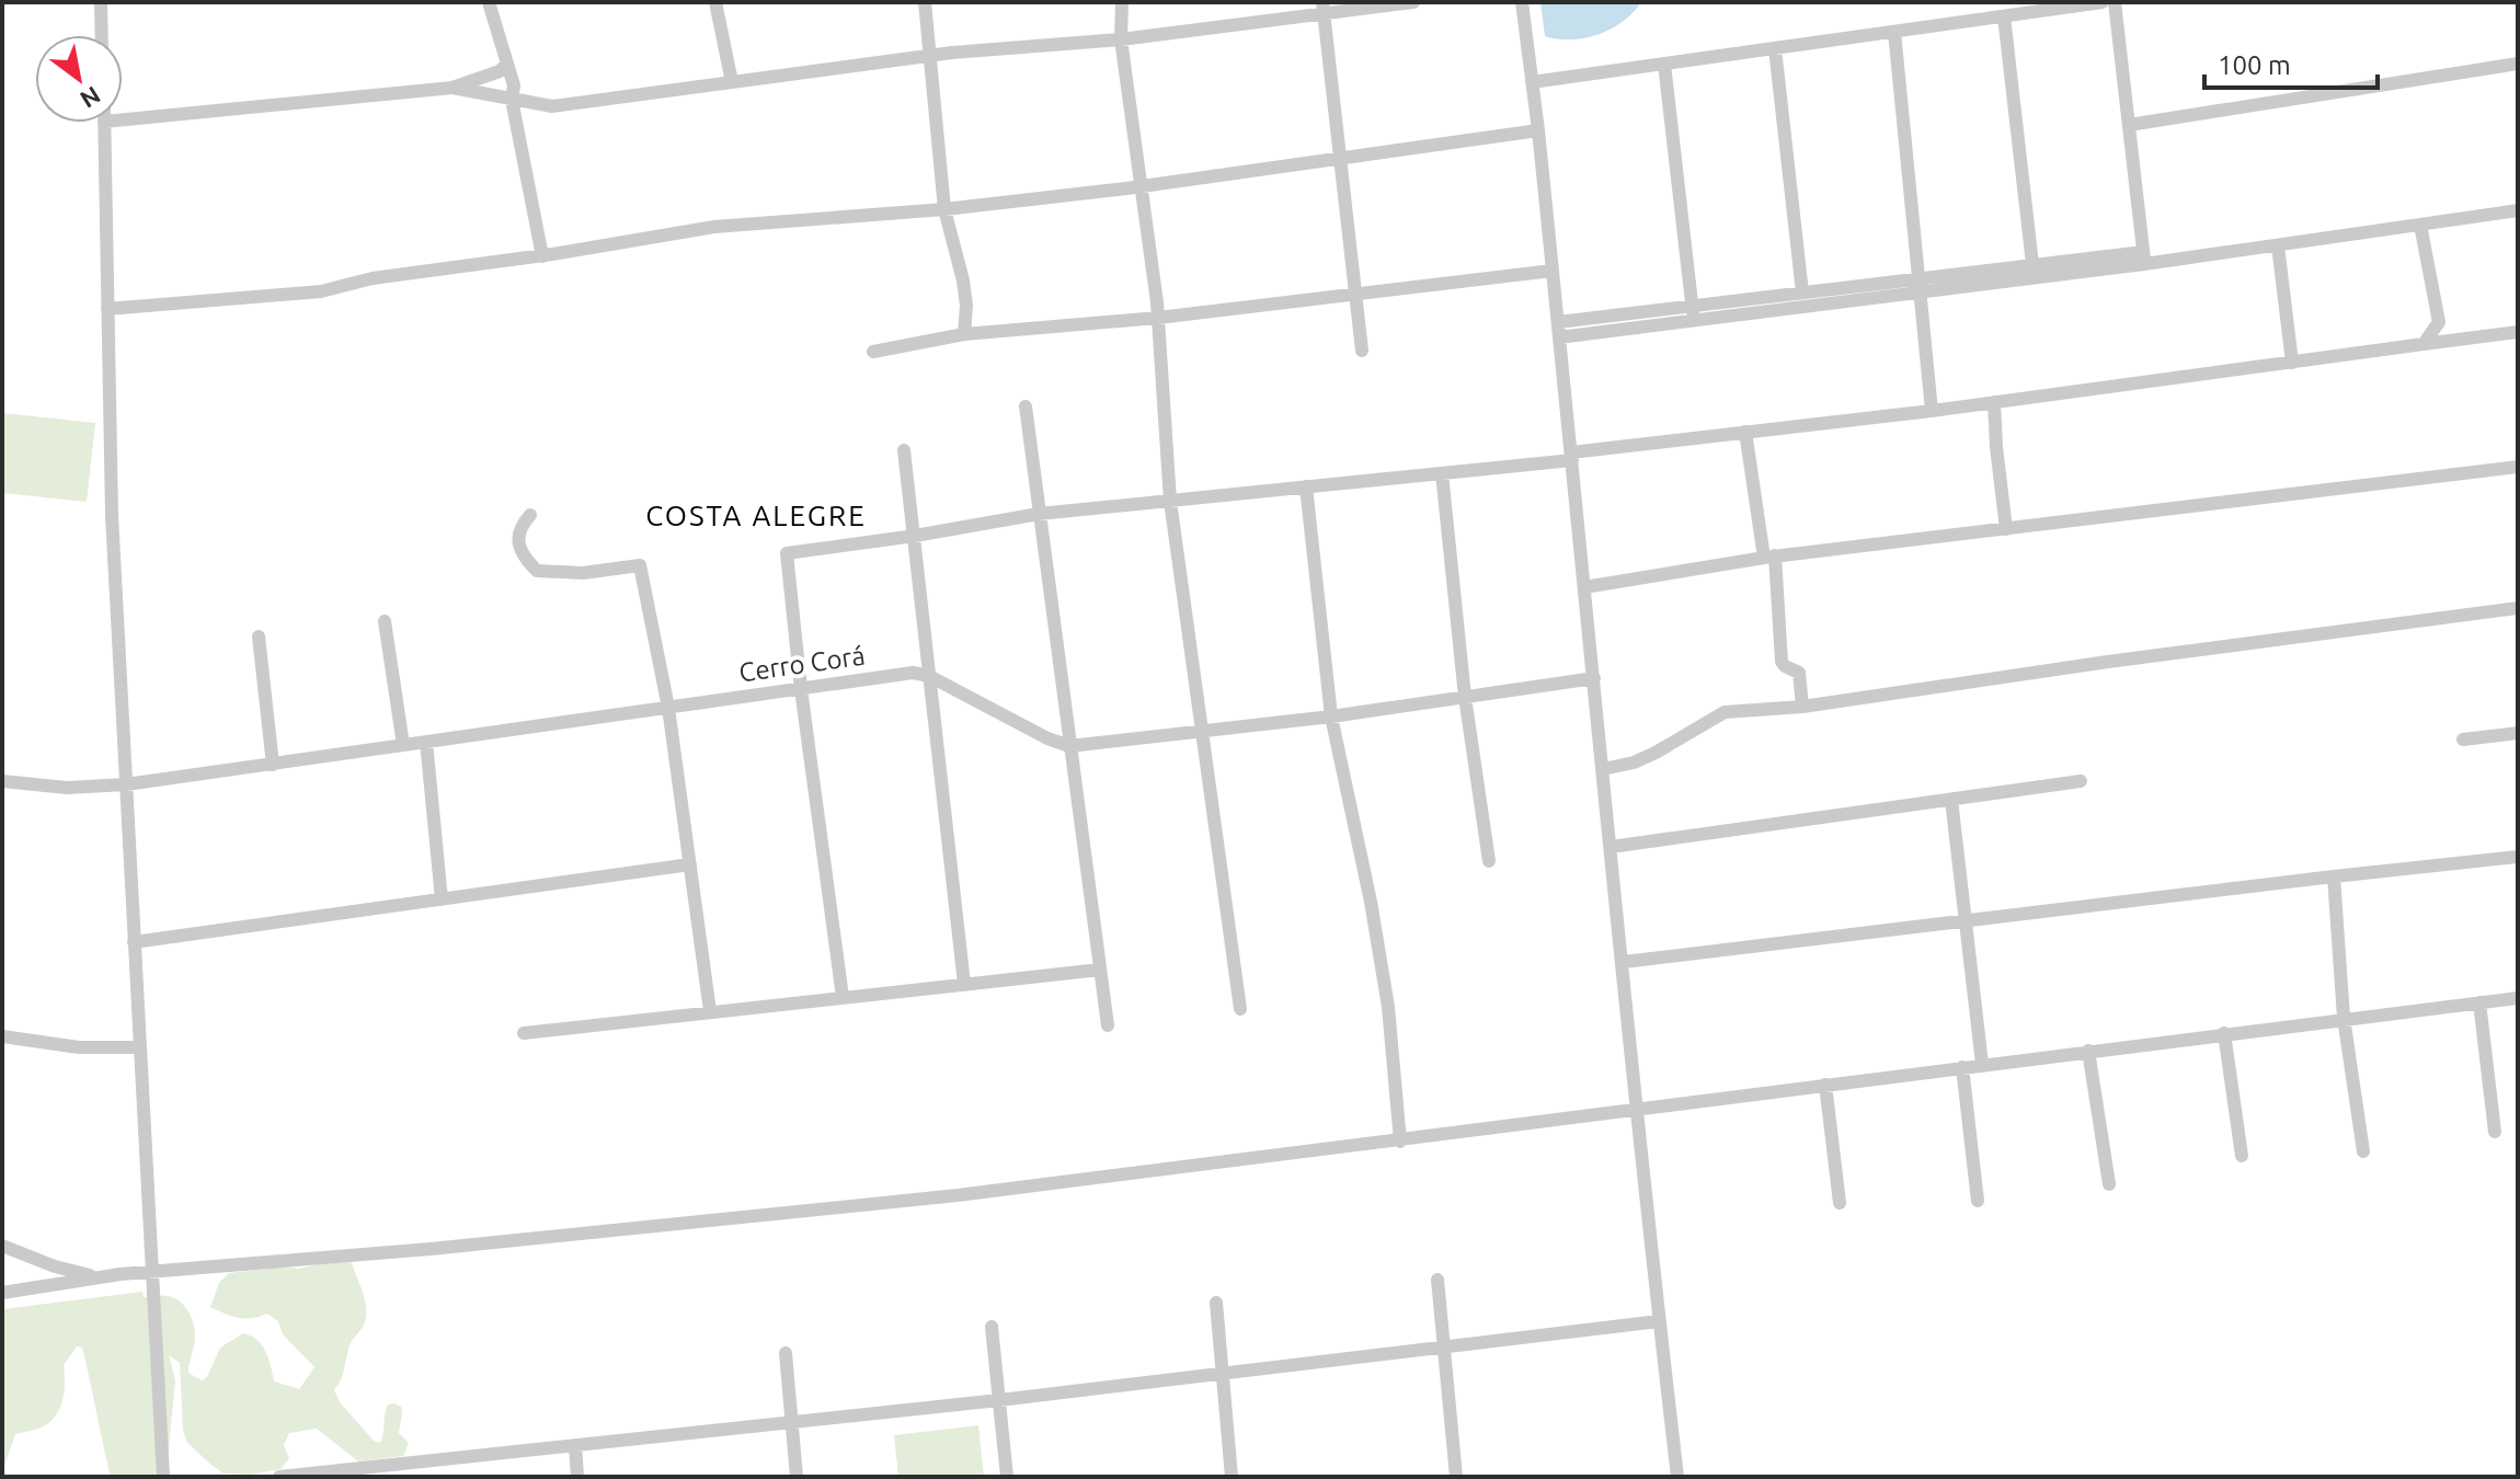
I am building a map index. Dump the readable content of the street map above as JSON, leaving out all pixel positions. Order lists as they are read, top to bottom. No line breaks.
{"streets":{"street":["Cerro Corá"]},"districts":["COSTA ALEGRE"],"scale_bar":"100 m","north":"bottom right"}
